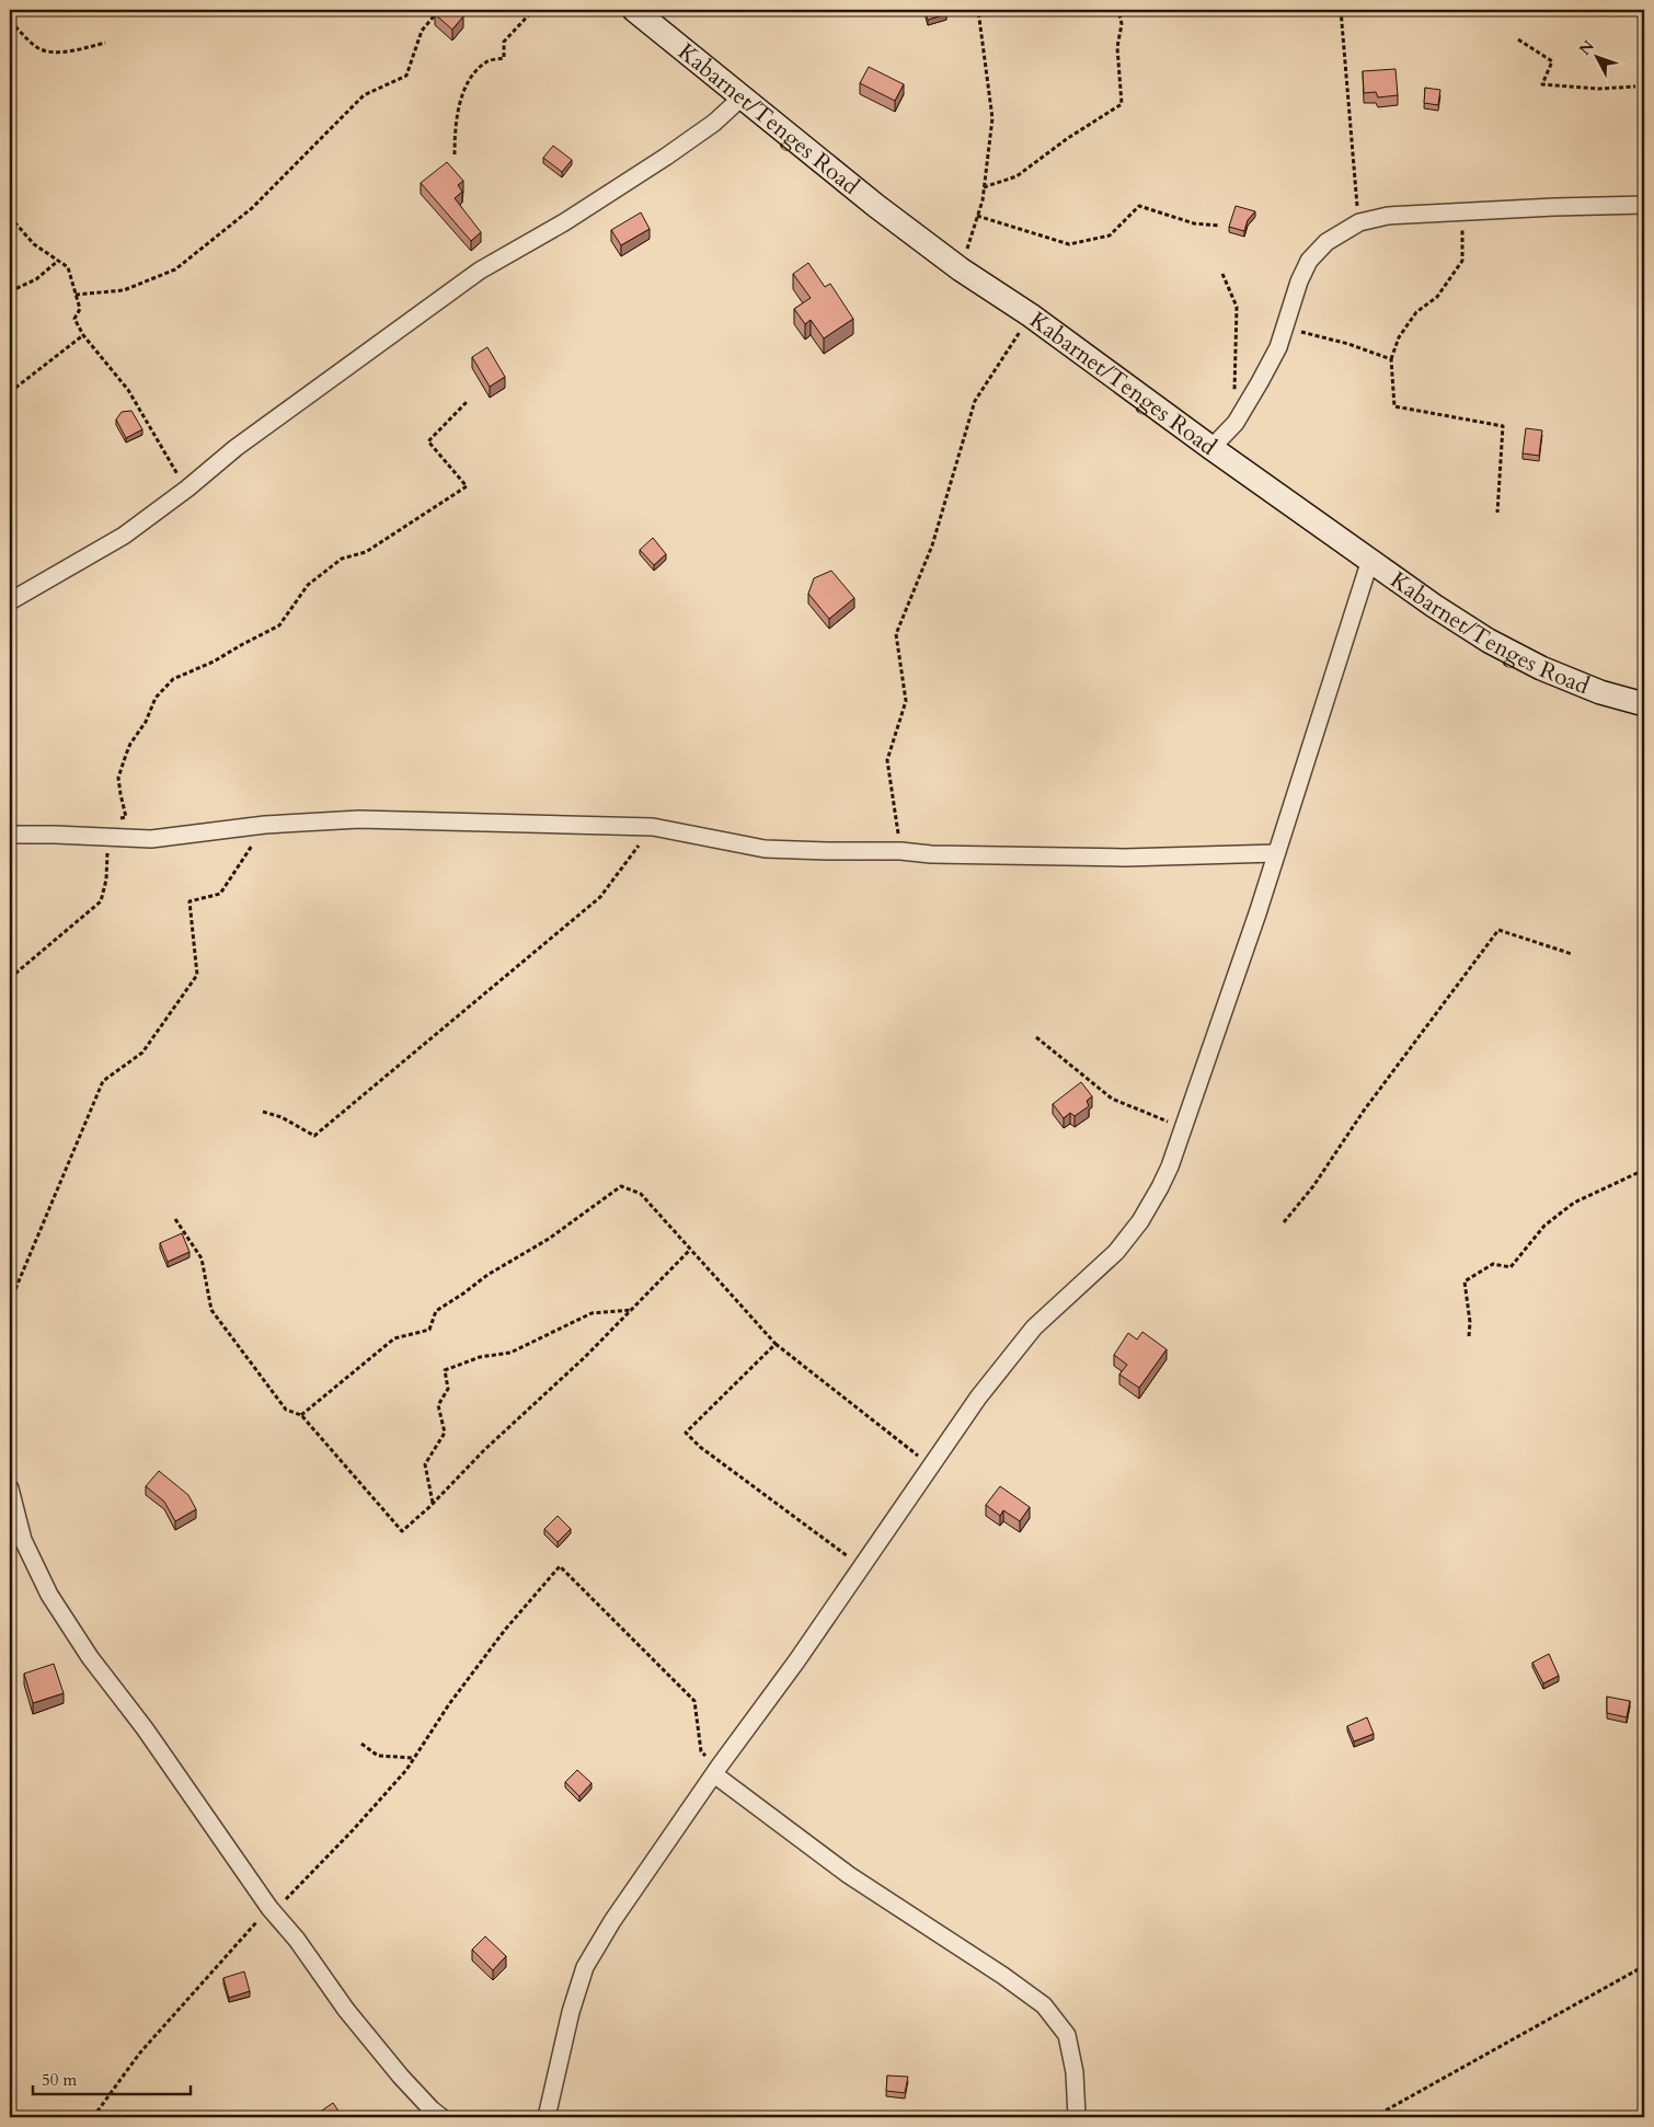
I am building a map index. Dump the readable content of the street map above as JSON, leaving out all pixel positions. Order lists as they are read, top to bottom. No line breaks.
{"streets":{"street":["Kabarnet/Tenges Road"]},"scale_bar":"50 m","north":"top left"}
